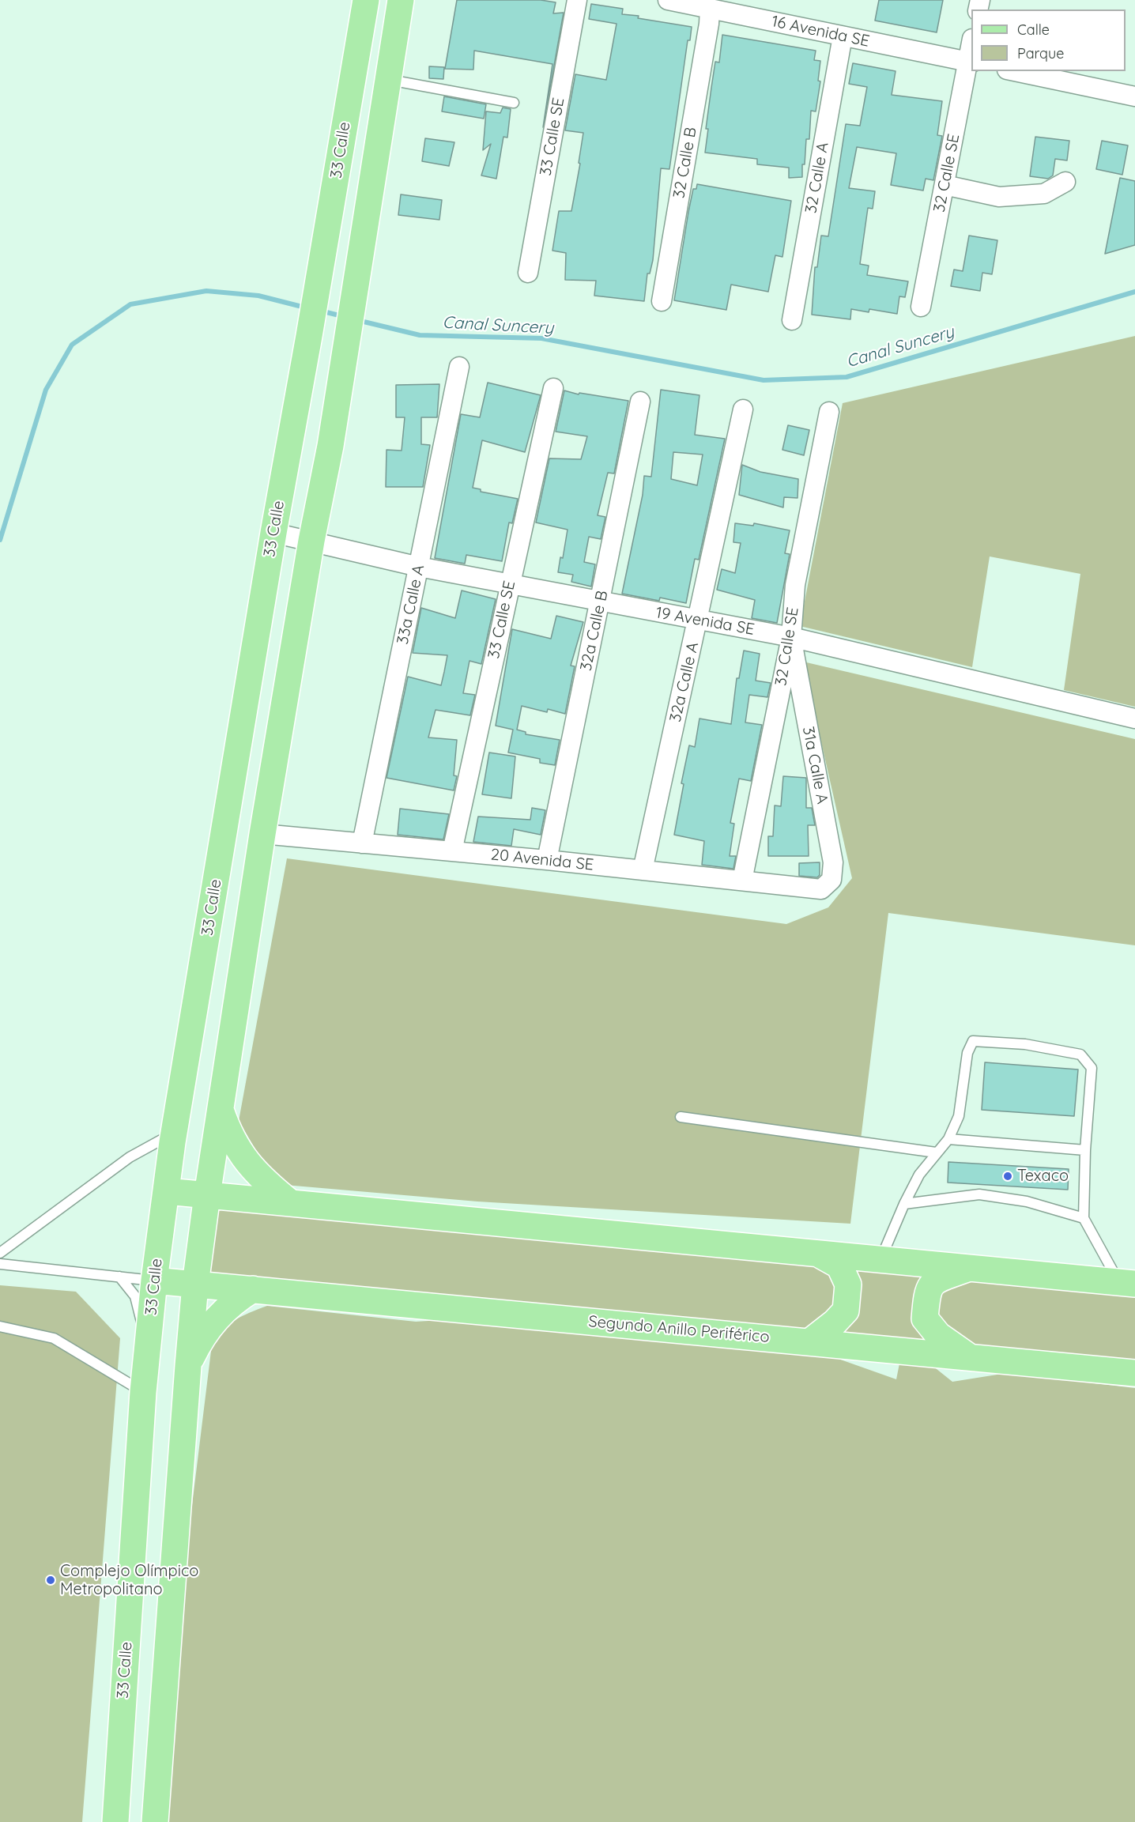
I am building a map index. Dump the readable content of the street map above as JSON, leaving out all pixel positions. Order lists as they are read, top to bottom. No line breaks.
{"streets":{"main road":["33 Calle","Segundo Anillo Periférico"],"street":["16 Avenida SE","33 Calle SE","32 Calle B","32 Calle SE","32 Calle A","33a Calle A","19 Avenida SE","32a Calle B","32a Calle A","31a Calle A","20 Avenida SE"]},"crossings":[["16 Avenida SE","32 Calle B"],["16 Avenida SE","32 Calle SE"],["16 Avenida SE","32 Calle A"],["33 Calle SE","19 Avenida SE"],["33 Calle SE","20 Avenida SE"],["33 Calle","19 Avenida SE"],["33 Calle","Segundo Anillo Periférico"],["32 Calle SE","19 Avenida SE"],["32 Calle SE","31a Calle A"],["32 Calle SE","20 Avenida SE"],["33a Calle A","19 Avenida SE"],["33a Calle A","20 Avenida SE"],["19 Avenida SE","32a Calle B"],["19 Avenida SE","32a Calle A"],["19 Avenida SE","31a Calle A"],["32a Calle B","20 Avenida SE"],["32a Calle A","20 Avenida SE"],["31a Calle A","20 Avenida SE"]],"water":["Canal Suncery"],"places":["Texaco","Complejo Olímpico Metropolitano"],"legend":["Calle","Parque"]}
